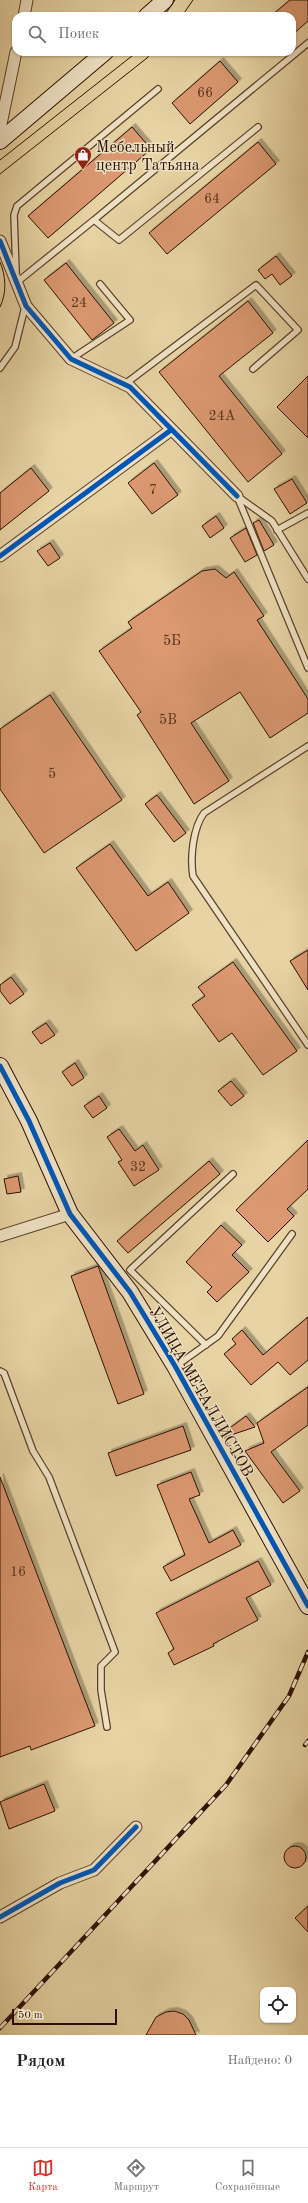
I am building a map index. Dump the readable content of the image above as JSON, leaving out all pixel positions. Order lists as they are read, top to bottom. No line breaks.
{"streets":{"street":["УЛИЦА МЕТАЛЛИСТОВ"]},"places":{"shop":["Мебельный центр Татьяна"]},"house_numbers":["66","64","24","24А","7","5Б","5В","5","32","16"],"scale_bar":"50 m","page":{"search":"Поиск","scale":"50 m","heading":["Рядом","Найдено: 0"],"nav":["Карта","Маршрут","Сохранённые"]}}
